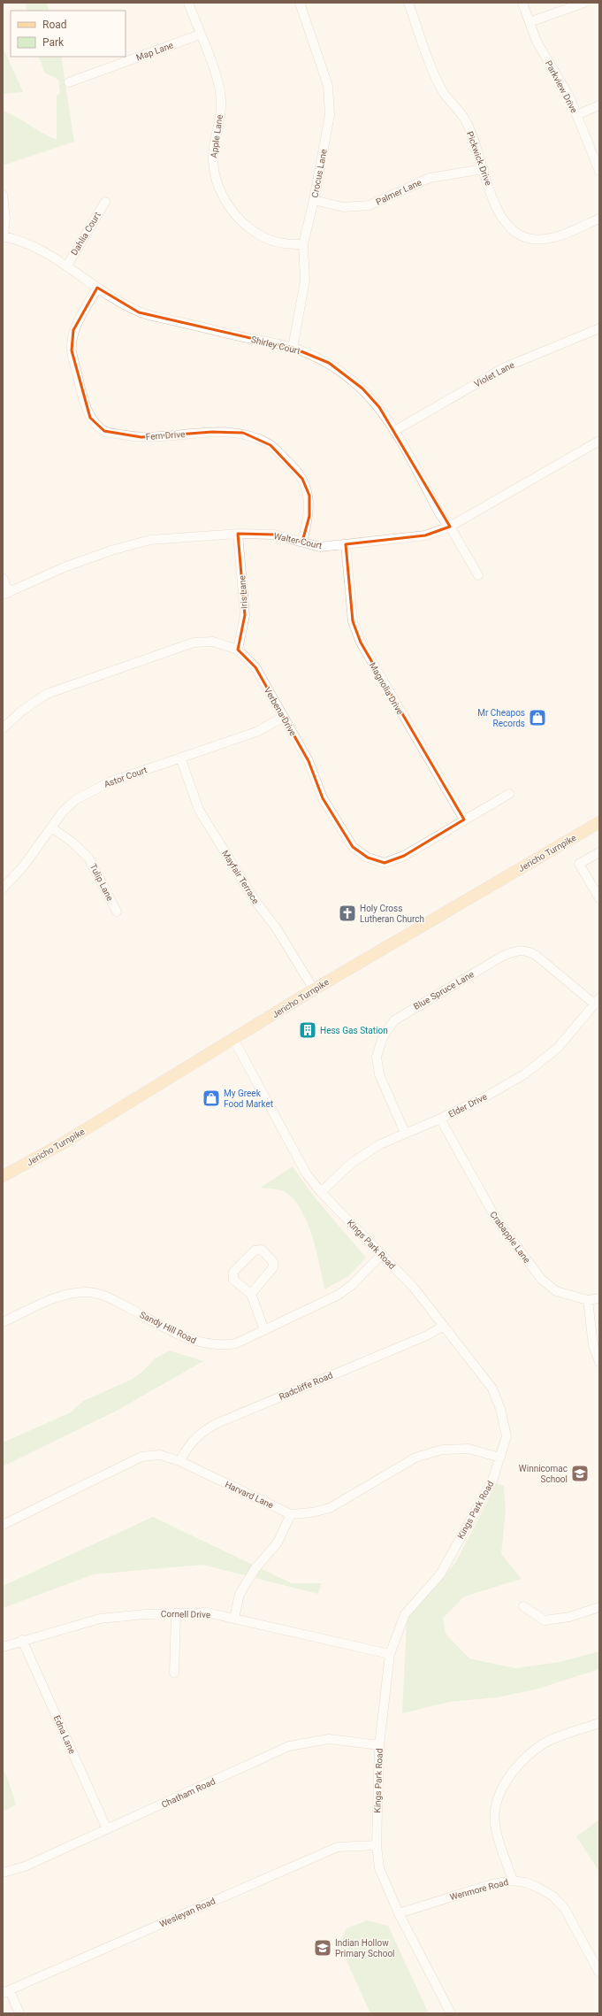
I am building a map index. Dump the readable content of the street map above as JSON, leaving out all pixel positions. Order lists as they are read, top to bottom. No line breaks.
{"streets":{"main road":["Jericho Turnpike"],"street":["Map Lane","Parkview Drive","Apple Lane","Pickwick Drive","Crocus Lane","Palmer Lane","Dahlia Court","Shirley Court","Violet Lane","Fern Drive","Walter Court","Iris Lane","Magnolia Drive","Verbena Drive","Astor Court","Mayfair Terrace","Tulip Lane","Blue Spruce Lane","Elder Drive","Crabapple Lane","Kings Park Road","Sandy Hill Road","Radcliffe Road","Harvard Lane","Cornell Drive","Edna Lane","Chatham Road","Wenmore Road","Wesleyan Road"]},"crossings":[["Map Lane","Apple Lane"],["Apple Lane","Crocus Lane"],["Pickwick Drive","Palmer Lane"],["Crocus Lane","Palmer Lane"],["Crocus Lane","Shirley Court"],["Dahlia Court","Shirley Court"],["Shirley Court","Violet Lane"],["Shirley Court","Fern Drive"],["Shirley Court","Walter Court"],["Fern Drive","Walter Court"],["Walter Court","Iris Lane"],["Walter Court","Magnolia Drive"],["Iris Lane","Verbena Drive"],["Magnolia Drive","Verbena Drive"],["Verbena Drive","Astor Court"],["Astor Court","Mayfair Terrace"],["Astor Court","Tulip Lane"],["Jericho Turnpike","Mayfair Terrace"],["Jericho Turnpike","Kings Park Road"],["Blue Spruce Lane","Elder Drive"],["Elder Drive","Crabapple Lane"],["Elder Drive","Kings Park Road"],["Kings Park Road","Sandy Hill Road"],["Kings Park Road","Radcliffe Road"],["Kings Park Road","Cornell Drive"],["Kings Park Road","Chatham Road"],["Kings Park Road","Wenmore Road"],["Kings Park Road","Wesleyan Road"],["Radcliffe Road","Harvard Lane"],["Cornell Drive","Edna Lane"],["Edna Lane","Chatham Road"]],"places":{"shop":["Mr Cheapos Records","My Greek Food Market"],"church":["Holy Cross Lutheran Church"],"building":["Hess Gas Station"],"school or university":["Winnicomac School","Indian Hollow Primary School"]},"legend":["Road","Park"]}
